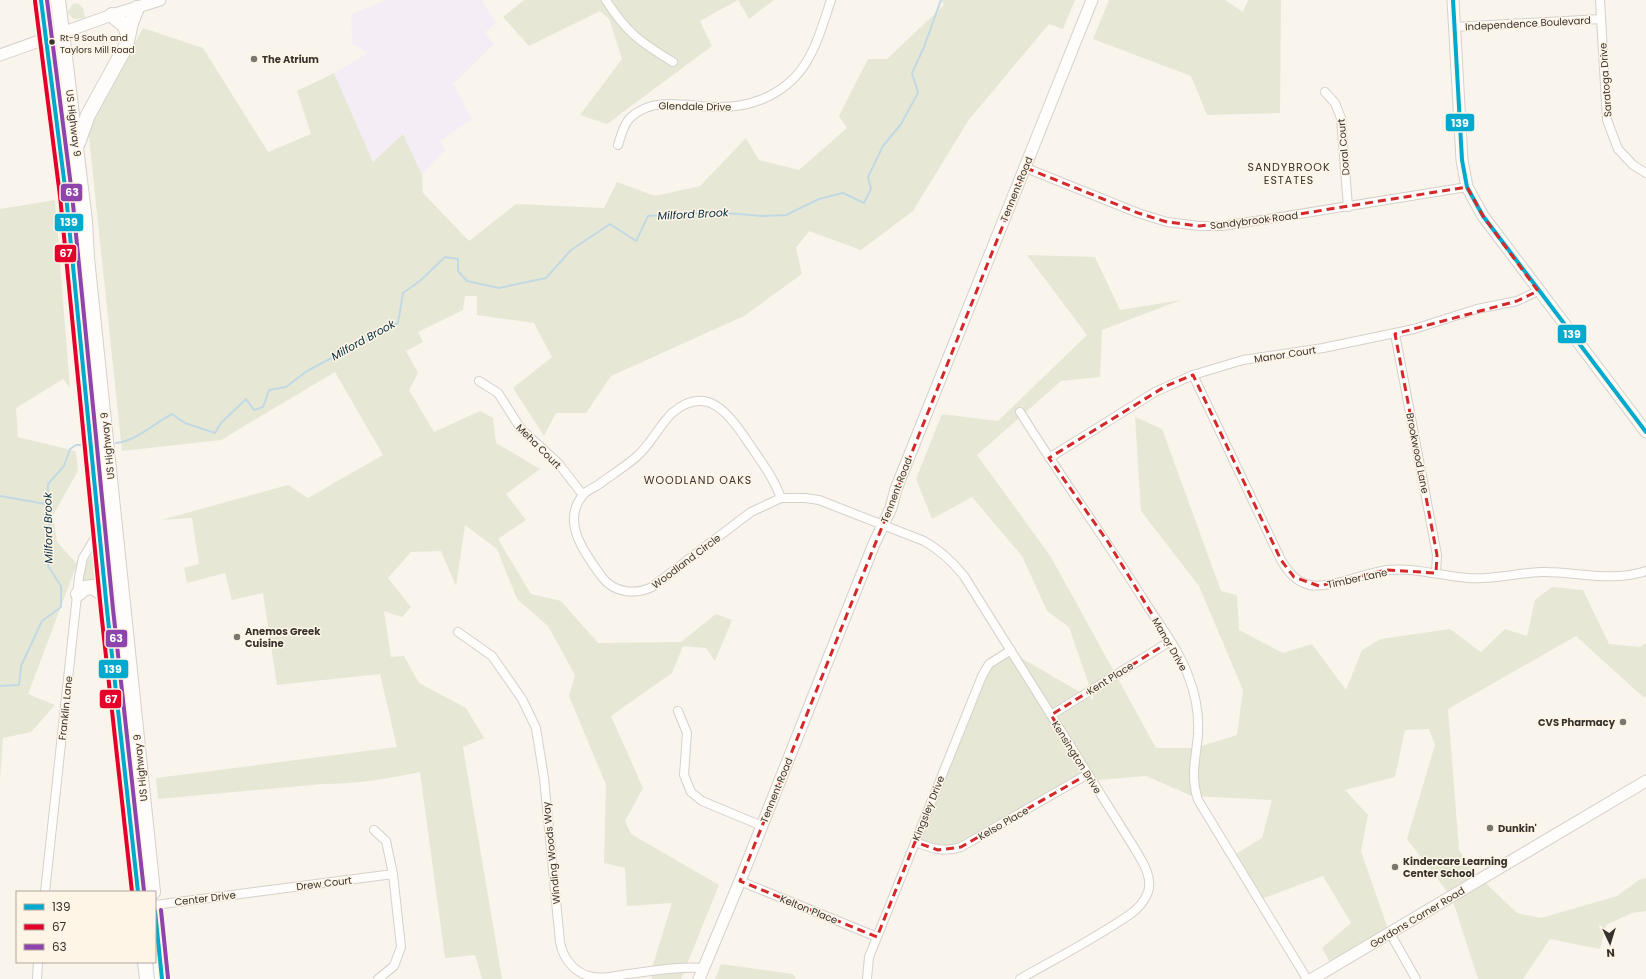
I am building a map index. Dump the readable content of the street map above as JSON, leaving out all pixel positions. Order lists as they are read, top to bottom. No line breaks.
{"streets":{"highway":["US Highway 9"],"street":["Independence Boulevard","Saratoga Drive","Glendale Drive","Doral Court","Tennent Road","Sandybrook Road","Manor Court","Meha Court","Brookwood Lane","Woodland Circle","Timber Lane","Manor Drive","Kent Place","Franklin Lane","Kensington Drive","Kingsley Drive","Kelso Place","Winding Woods Way","Drew Court","Center Drive","Kelton Place","Gordons Corner Road"]},"crossings":[["Independence Boulevard","Saratoga Drive"],["US Highway 9","Franklin Lane"],["Doral Court","Sandybrook Road"],["Tennent Road","Sandybrook Road"],["Tennent Road","Woodland Circle"],["Tennent Road","Kensington Drive"],["Tennent Road","Winding Woods Way"],["Tennent Road","Kelton Place"],["Manor Court","Brookwood Lane"],["Manor Court","Timber Lane"],["Manor Court","Manor Drive"],["Meha Court","Woodland Circle"],["Brookwood Lane","Timber Lane"],["Woodland Circle","Kensington Drive"],["Manor Drive","Kent Place"],["Kent Place","Kensington Drive"],["Kensington Drive","Kingsley Drive"],["Kensington Drive","Kelso Place"],["Kingsley Drive","Kelso Place"],["Kingsley Drive","Kelton Place"],["Drew Court","Center Drive"]],"districts":["SANDYBROOK ESTATES","WOODLAND OAKS"],"water":["Milford Brook"],"places":["Rt-9 South and Taylors Mill Road","The Atrium","Anemos Greek Cuisine","CVS Pharmacy","Dunkin'","Kindercare Learning Center School"],"lines":["transit line 139","transit line 63","transit line 67"],"legend":["139","67","63"],"north":"bottom"}
